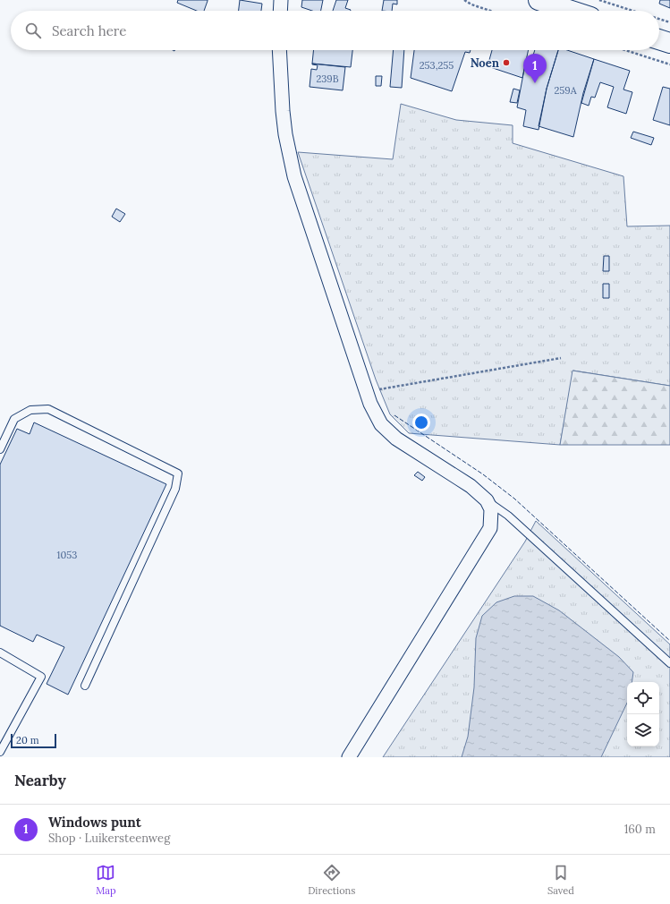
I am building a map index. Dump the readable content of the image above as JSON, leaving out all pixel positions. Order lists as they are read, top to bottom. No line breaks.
{"places":["Noen"],"house_numbers":["253,255","239B","259A","1053"],"scale_bar":"20 m","page":{"search":"Search here","pins":"1","scale":"20 m","heading":"Nearby","list":[{"mark":"1","name":"Windows punt","note":"Shop · Luikersteenweg","value":"160 m"}],"nav":["Map","Directions","Saved"]}}
